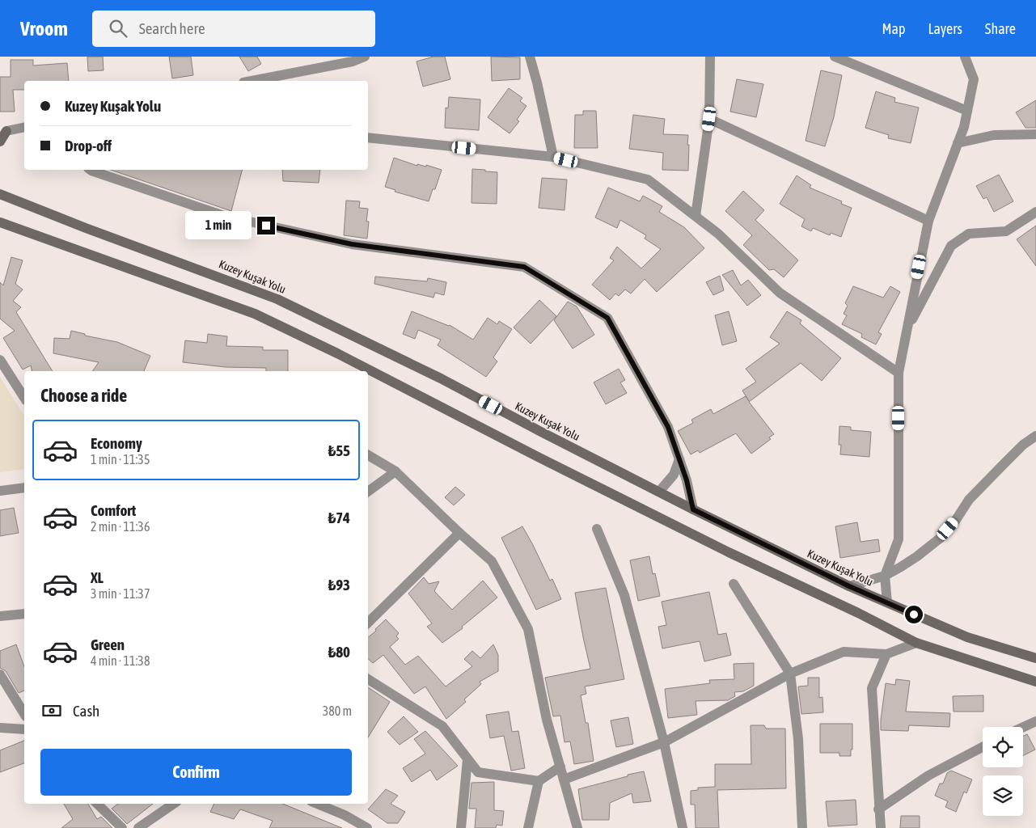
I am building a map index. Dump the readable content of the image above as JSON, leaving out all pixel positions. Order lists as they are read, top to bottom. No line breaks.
{"streets":{"main road":["Kuzey Kuşak Yolu"]},"page":{"header":"Vroom","search":"Search here","nav":["Map","Layers","Share"],"banner":["Kuzey Kuşak Yolu","Drop-off"],"bubble":"1 min","heading":"Choose a ride","list":[{"name":"Economy","note":"1 min · 11:35","value":"₺55"},{"name":"Comfort","note":"2 min · 11:36","value":"₺74"},{"name":"XL","note":"3 min · 11:37","value":"₺93"},{"name":"Green","note":"4 min · 11:38","value":"₺80"}],"pay":["Cash","380 m"],"buttons":"Confirm"}}
